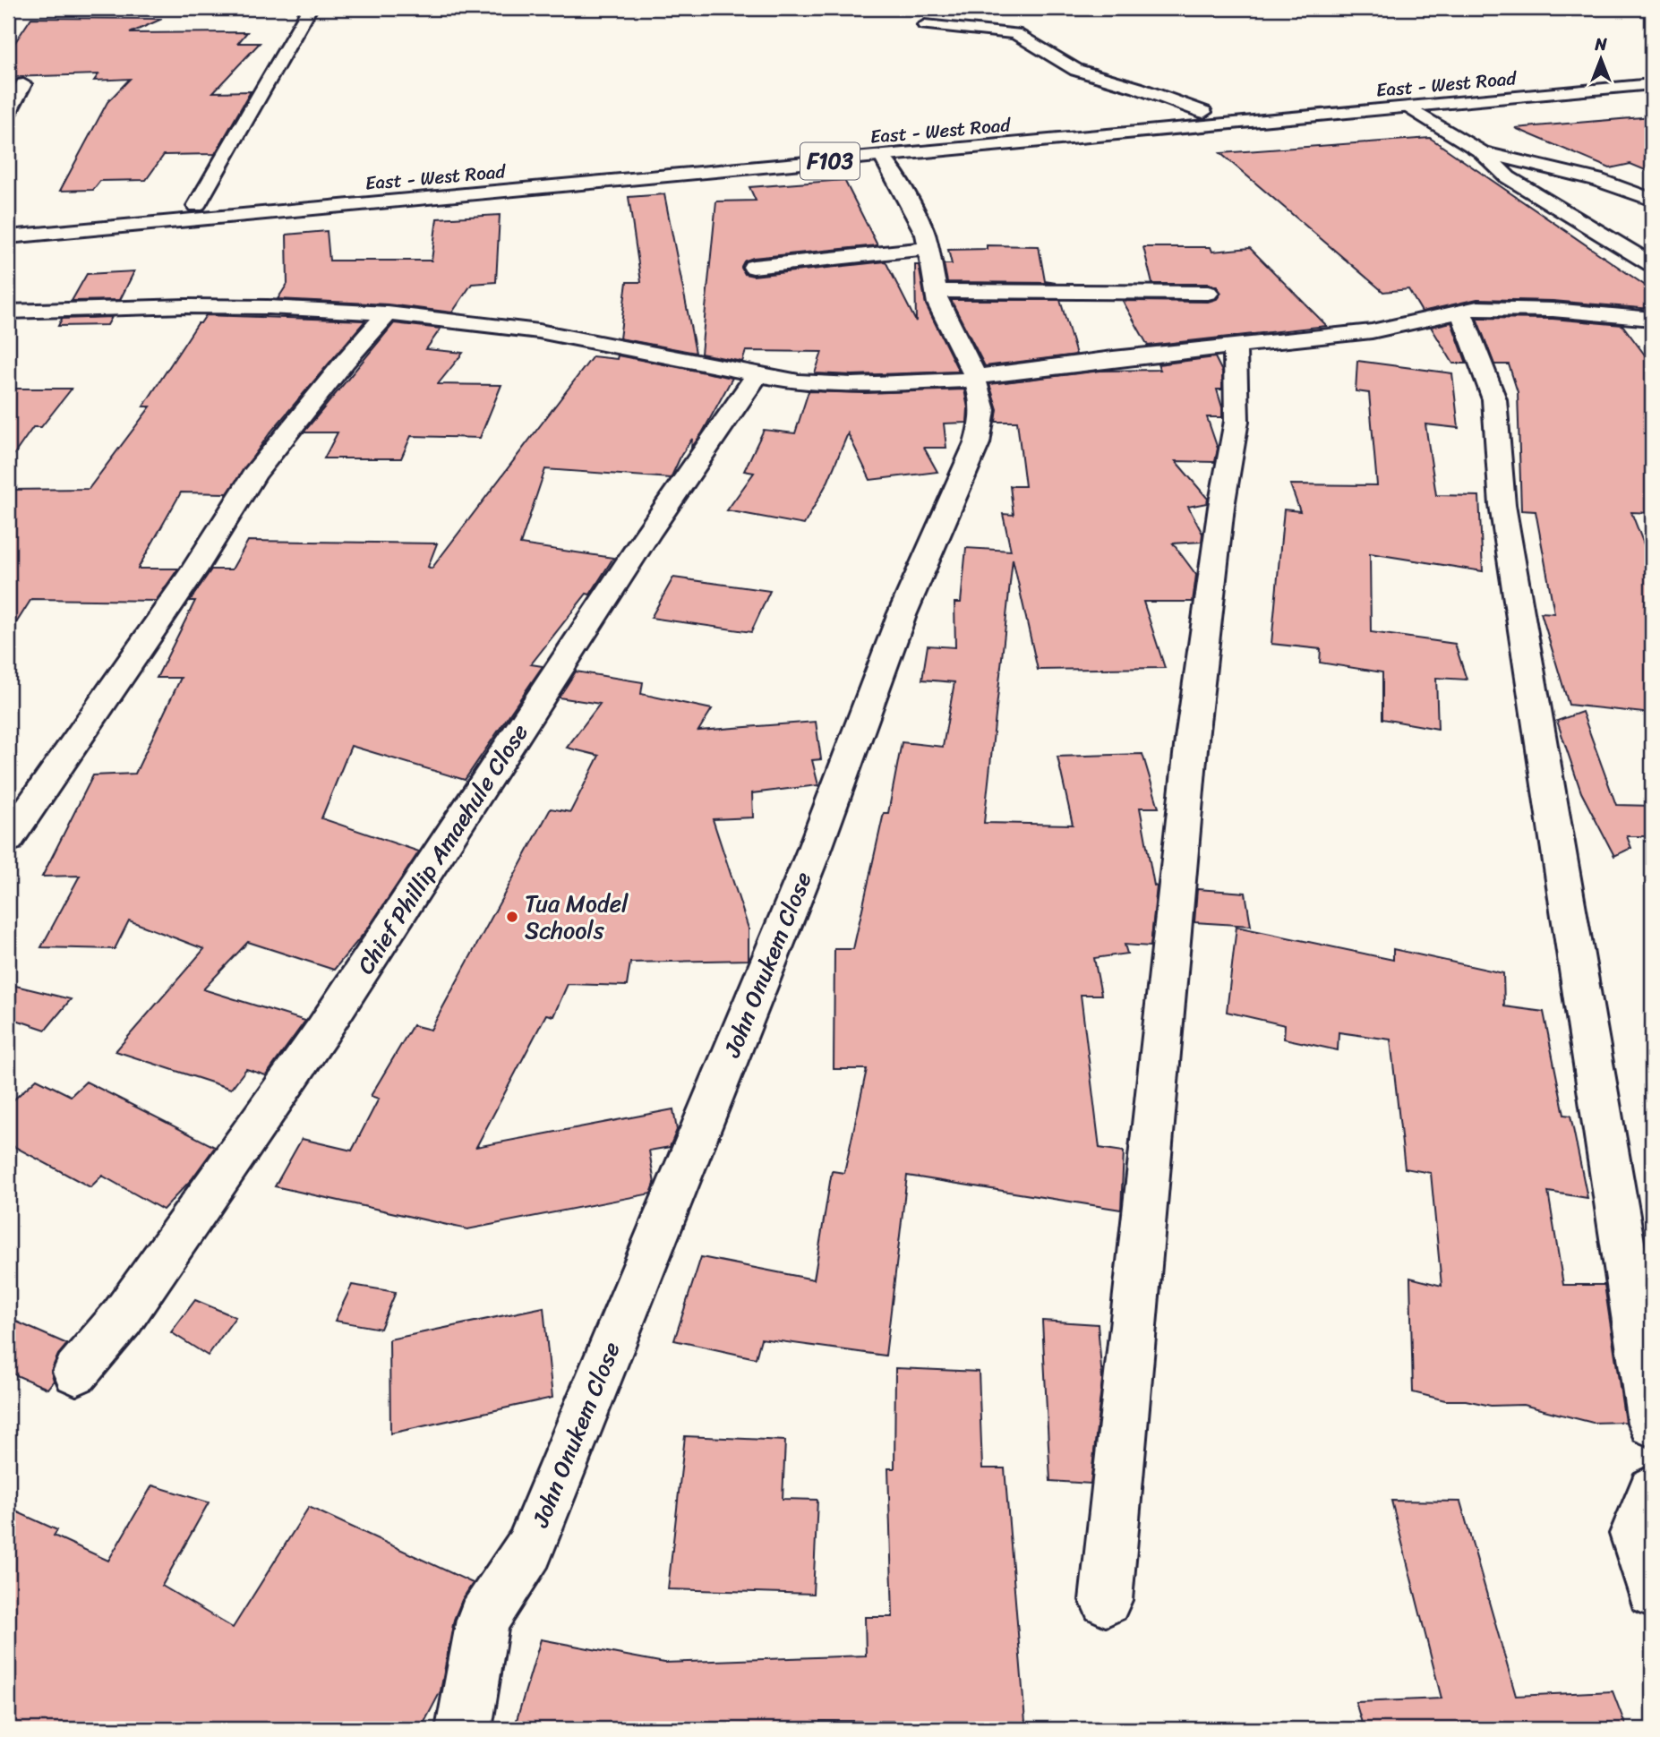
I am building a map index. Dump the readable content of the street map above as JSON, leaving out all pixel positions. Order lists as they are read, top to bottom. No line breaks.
{"streets":{"street":["East - West Road","F103","Chief Phillip Amaehule Close","John Onukem Close"]},"crossings":[["East - West Road","John Onukem Close"]],"places":["Tua Model Schools"],"north":"top"}
